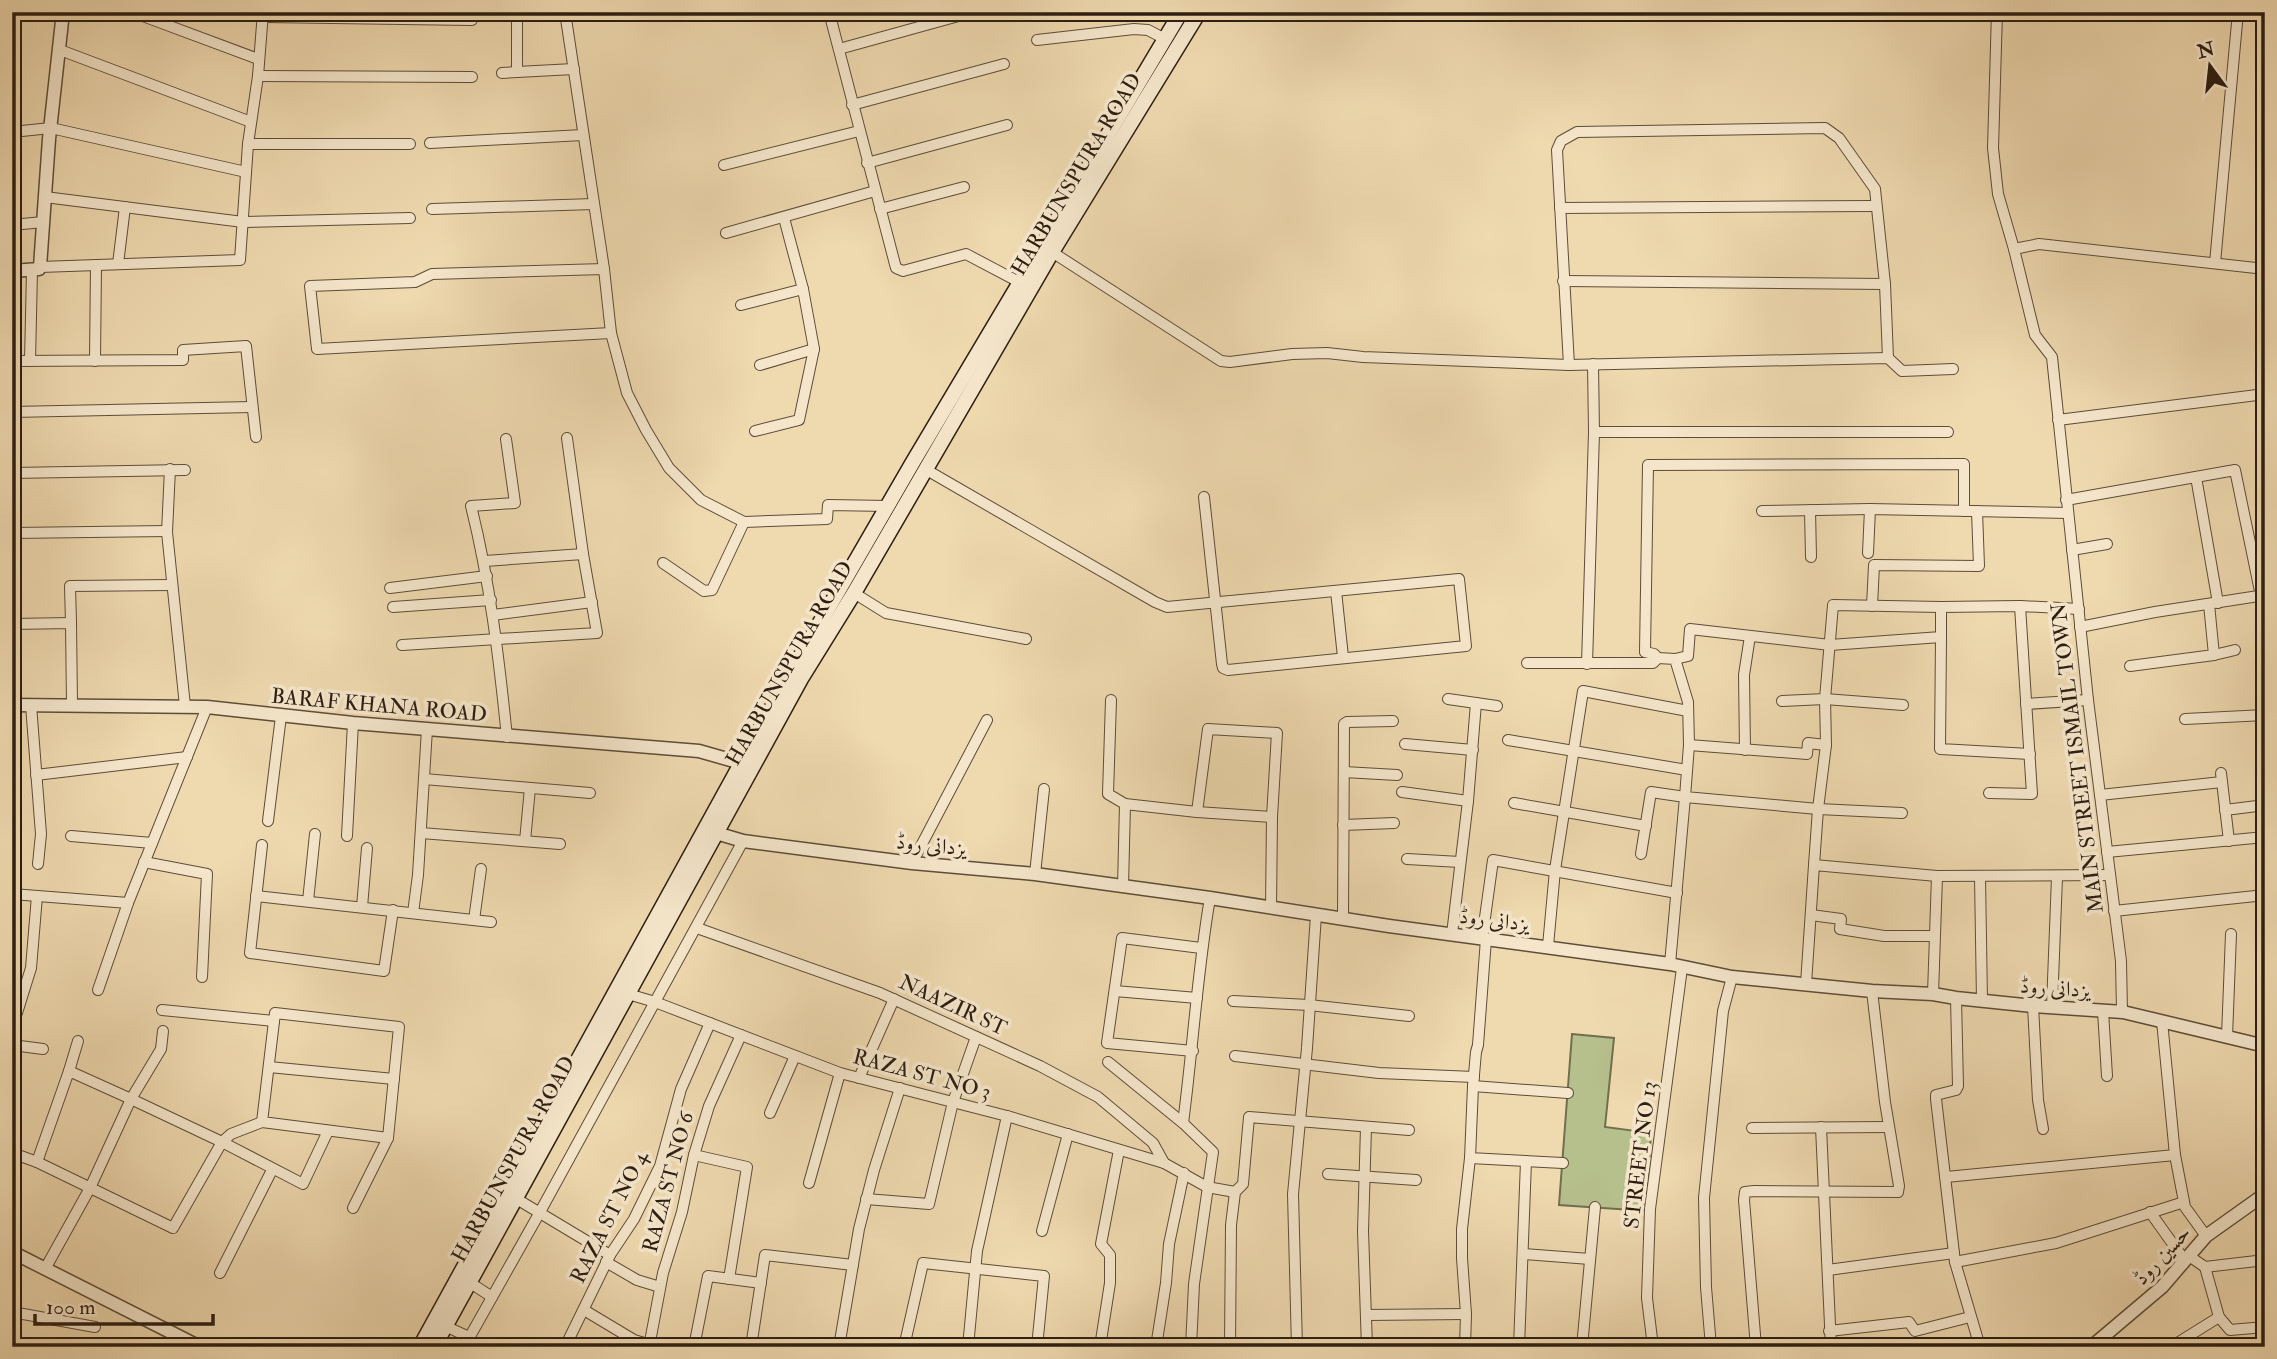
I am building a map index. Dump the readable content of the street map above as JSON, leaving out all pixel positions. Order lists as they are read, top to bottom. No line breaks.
{"streets":{"main road":["HARBUNSPURA ROAD"],"street":["BARAF KHANA ROAD","MAIN STREET ISMAIL TOWN","یزدانی روڈ","NAAZIR ST","RAZA ST NO 3","STREET NO 13","RAZA ST NO 6","RAZA ST NO 4","حسین روڈ"]},"crossings":[["HARBUNSPURA ROAD","BARAF KHANA ROAD"],["HARBUNSPURA ROAD","یزدانی روڈ"],["HARBUNSPURA ROAD","RAZA ST NO 3"],["MAIN STREET ISMAIL TOWN","یزدانی روڈ"],["یزدانی روڈ","STREET NO 13"],["NAAZIR ST","RAZA ST NO 3"],["RAZA ST NO 3","RAZA ST NO 6"],["RAZA ST NO 3","RAZA ST NO 4"]],"scale_bar":"100 m","north":"top"}
